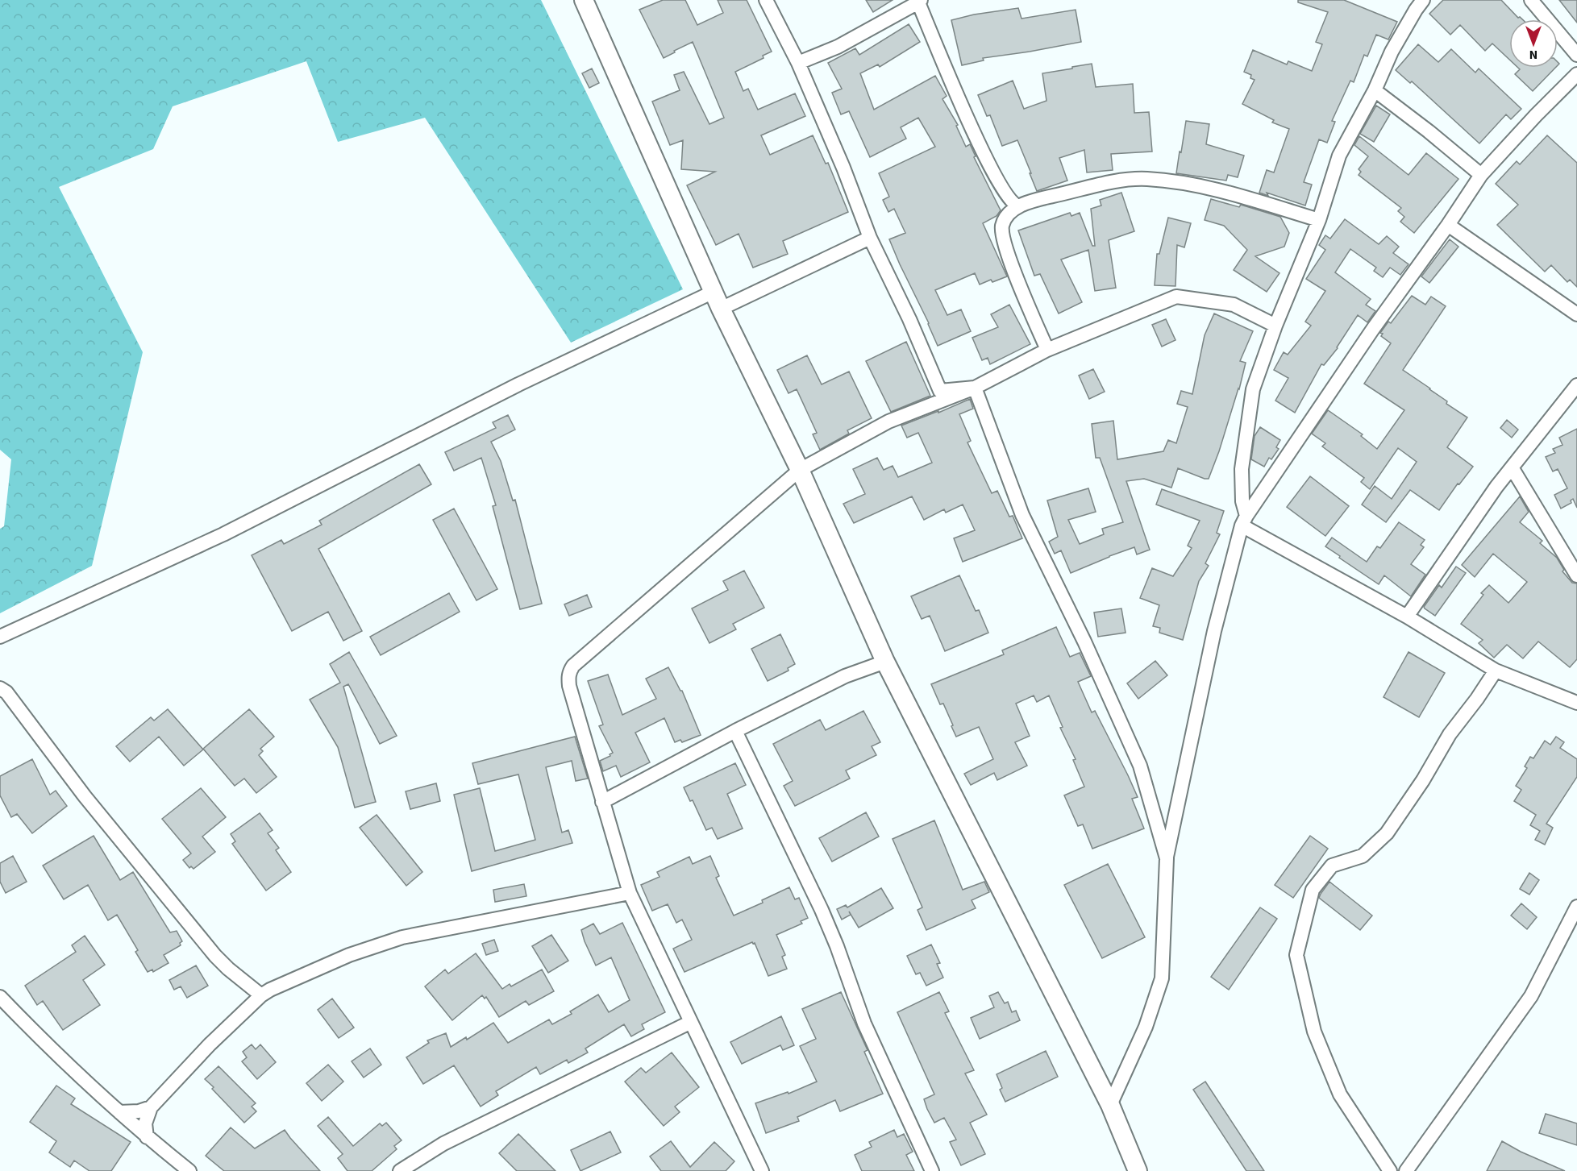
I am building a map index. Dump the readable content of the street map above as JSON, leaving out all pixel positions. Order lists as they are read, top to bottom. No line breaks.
{"north":"bottom"}
